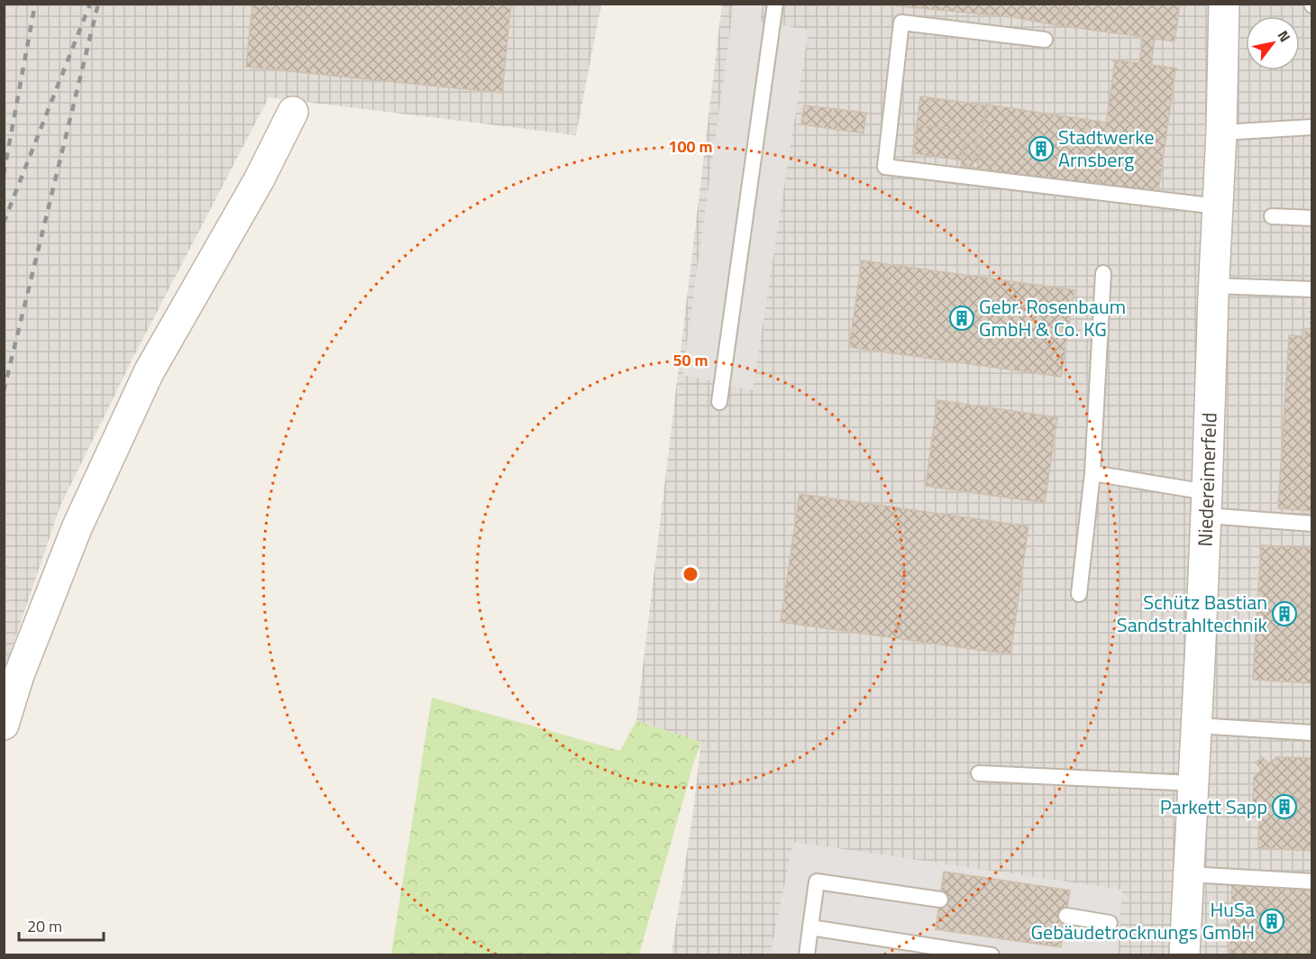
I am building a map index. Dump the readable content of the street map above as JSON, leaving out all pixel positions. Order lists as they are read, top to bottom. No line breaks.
{"streets":{"street":["Niedereimerfeld"]},"places":{"building":["Stadtwerke Arnsberg","Gebr. Rosenbaum GmbH & Co. KG","Schütz Bastian Sandstrahltechnik","Parkett Sapp","HuSa Gebäudetrocknungs GmbH"]},"scale_bar":"20 m","north":"top right","rings":["100 m","50 m"]}
